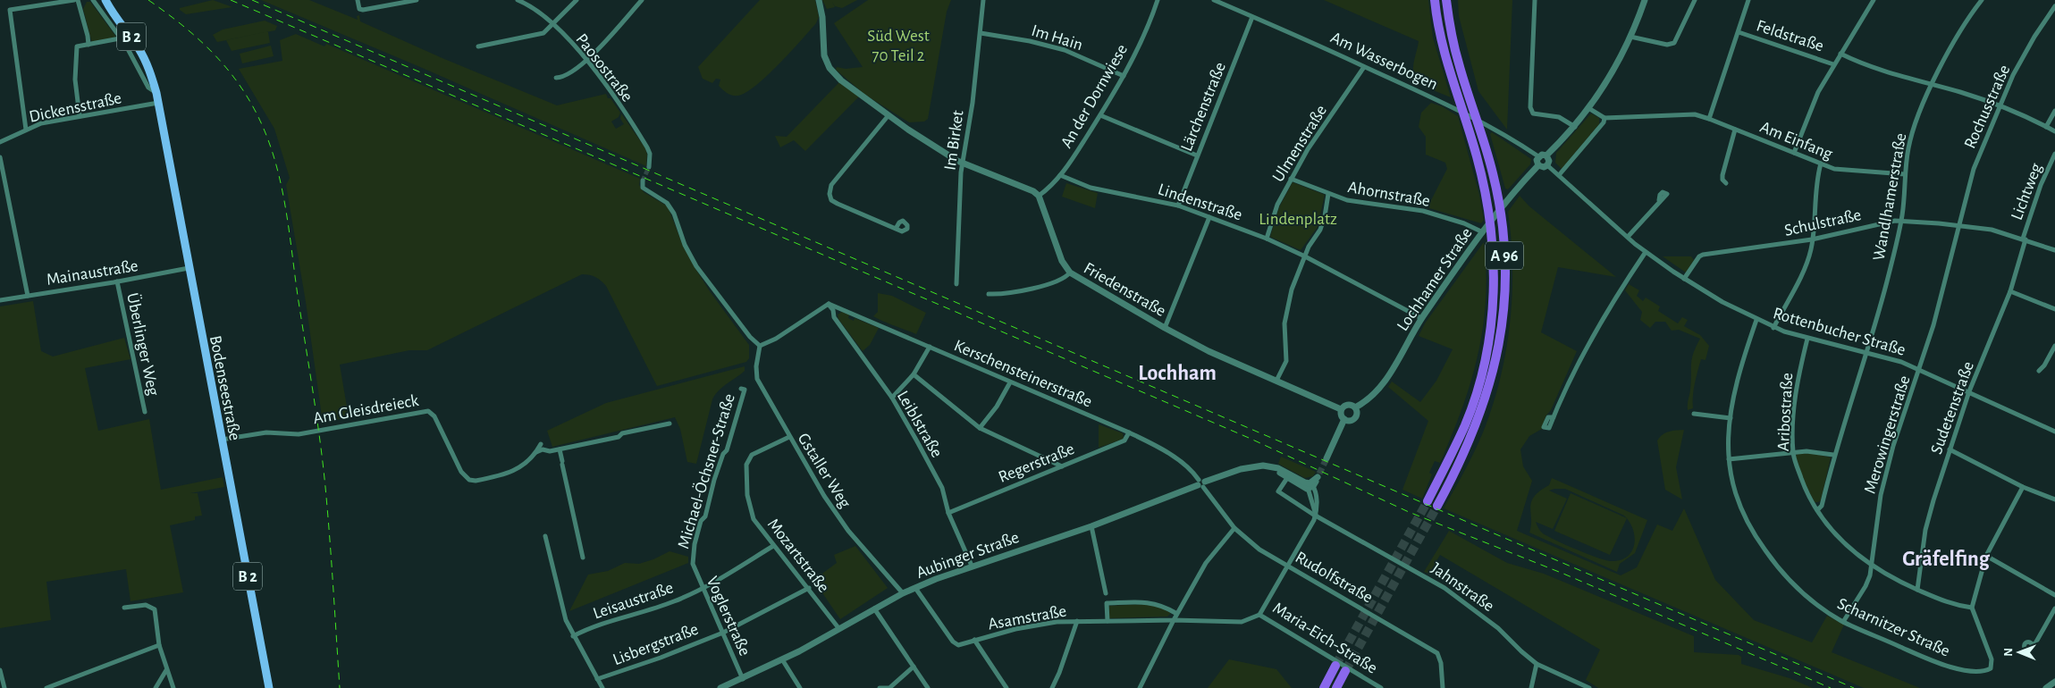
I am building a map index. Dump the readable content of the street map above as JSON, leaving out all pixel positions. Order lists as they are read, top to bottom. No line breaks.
{"streets":{"highway":["A 96"],"main road":["B 2","Bodenseestraße"],"street":["Feldstraße","Im Hain","Am Wasserbogen","Paosostraße","An der Dornwiese","Dickensstraße","Lärchenstraße","Rochusstraße","Am Einfang","Im Birket","Ulmenstraße","Lichtweg","Ahornstraße","Wandlhamerstraße","Lindenstraße","Schulstraße","Mainaustraße","Lochhamer Straße","Friedenstraße","Rottenbucher Straße","Überlinger Weg","Kerschensteinerstraße","Sudetenstraße","Am Gleisdreieck","Aribostraße","Leiblstraße","Merowingerstraße","Regerstraße","Gstaller Weg","Michael-Öchsner-Straße","Aubinger Straße","Mozartstraße","Rudolfstraße","Jahnstraße","Leisaustraße","Voglerstraße","Asamstraße","Scharnitzer Straße","Maria-Eich-Straße","Lisbergstraße"]},"crossings":[["Feldstraße","Rochusstraße"],["Feldstraße","Wandlhamerstraße"],["Im Hain","An der Dornwiese"],["Im Hain","Im Birket"],["Am Wasserbogen","Lärchenstraße"],["Am Wasserbogen","Ulmenstraße"],["Am Wasserbogen","Lochhamer Straße"],["Am Wasserbogen","Rottenbucher Straße"],["An der Dornwiese","Lindenstraße"],["An der Dornwiese","Friedenstraße"],["Dickensstraße","Bodenseestraße"],["Lärchenstraße","Lindenstraße"],["Rochusstraße","Schulstraße"],["Rochusstraße","Merowingerstraße"],["Am Einfang","Wandlhamerstraße"],["Ulmenstraße","Ahornstraße"],["Ulmenstraße","Lindenstraße"],["Lichtweg","Schulstraße"],["Lichtweg","Sudetenstraße"],["Ahornstraße","Lochhamer Straße"],["Wandlhamerstraße","Schulstraße"],["Wandlhamerstraße","Rottenbucher Straße"],["Wandlhamerstraße","Aribostraße"],["Lindenstraße","Lochhamer Straße"],["Schulstraße","Rottenbucher Straße"],["Schulstraße","Sudetenstraße"],["Schulstraße","Merowingerstraße"],["Mainaustraße","Überlinger Weg"],["Mainaustraße","Bodenseestraße"],["Lochhamer Straße","Friedenstraße"],["Lochhamer Straße","Rottenbucher Straße"],["Rottenbucher Straße","Sudetenstraße"],["Rottenbucher Straße","Aribostraße"],["Rottenbucher Straße","Merowingerstraße"],["Rottenbucher Straße","Scharnitzer Straße"],["Kerschensteinerstraße","Leiblstraße"],["Kerschensteinerstraße","Regerstraße"],["Kerschensteinerstraße","Aubinger Straße"],["Kerschensteinerstraße","Rudolfstraße"],["Bodenseestraße","Am Gleisdreieck"],["Sudetenstraße","Aribostraße"],["Aribostraße","Merowingerstraße"],["Aribostraße","Scharnitzer Straße"],["Leiblstraße","Regerstraße"],["Leiblstraße","Aubinger Straße"],["Merowingerstraße","Scharnitzer Straße"],["Gstaller Weg","Aubinger Straße"],["Gstaller Weg","Mozartstraße"],["Michael-Öchsner-Straße","Voglerstraße"],["Aubinger Straße","Mozartstraße"],["Aubinger Straße","Rudolfstraße"],["Aubinger Straße","Voglerstraße"],["Aubinger Straße","Asamstraße"],["Mozartstraße","Leisaustraße"],["Mozartstraße","Lisbergstraße"],["Rudolfstraße","Maria-Eich-Straße"],["Jahnstraße","Maria-Eich-Straße"],["Leisaustraße","Voglerstraße"],["Voglerstraße","Lisbergstraße"],["Asamstraße","Maria-Eich-Straße"]],"districts":["Lochham","Gräfelfing"],"parks":["Süd West 70 Teil 2","Lindenplatz"],"north":"left"}
